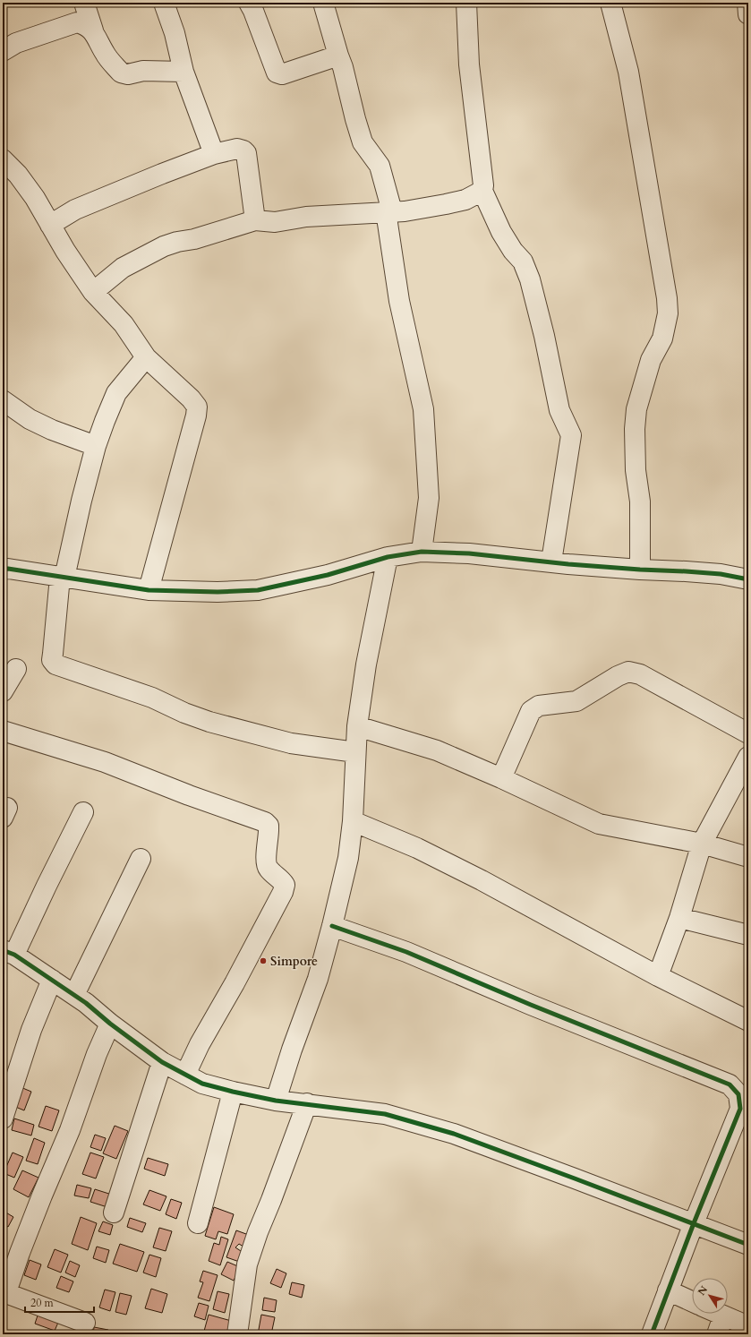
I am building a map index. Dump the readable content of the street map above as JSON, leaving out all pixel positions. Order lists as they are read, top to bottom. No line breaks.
{"places":["Simpore"],"scale_bar":"20 m","north":"top left"}
